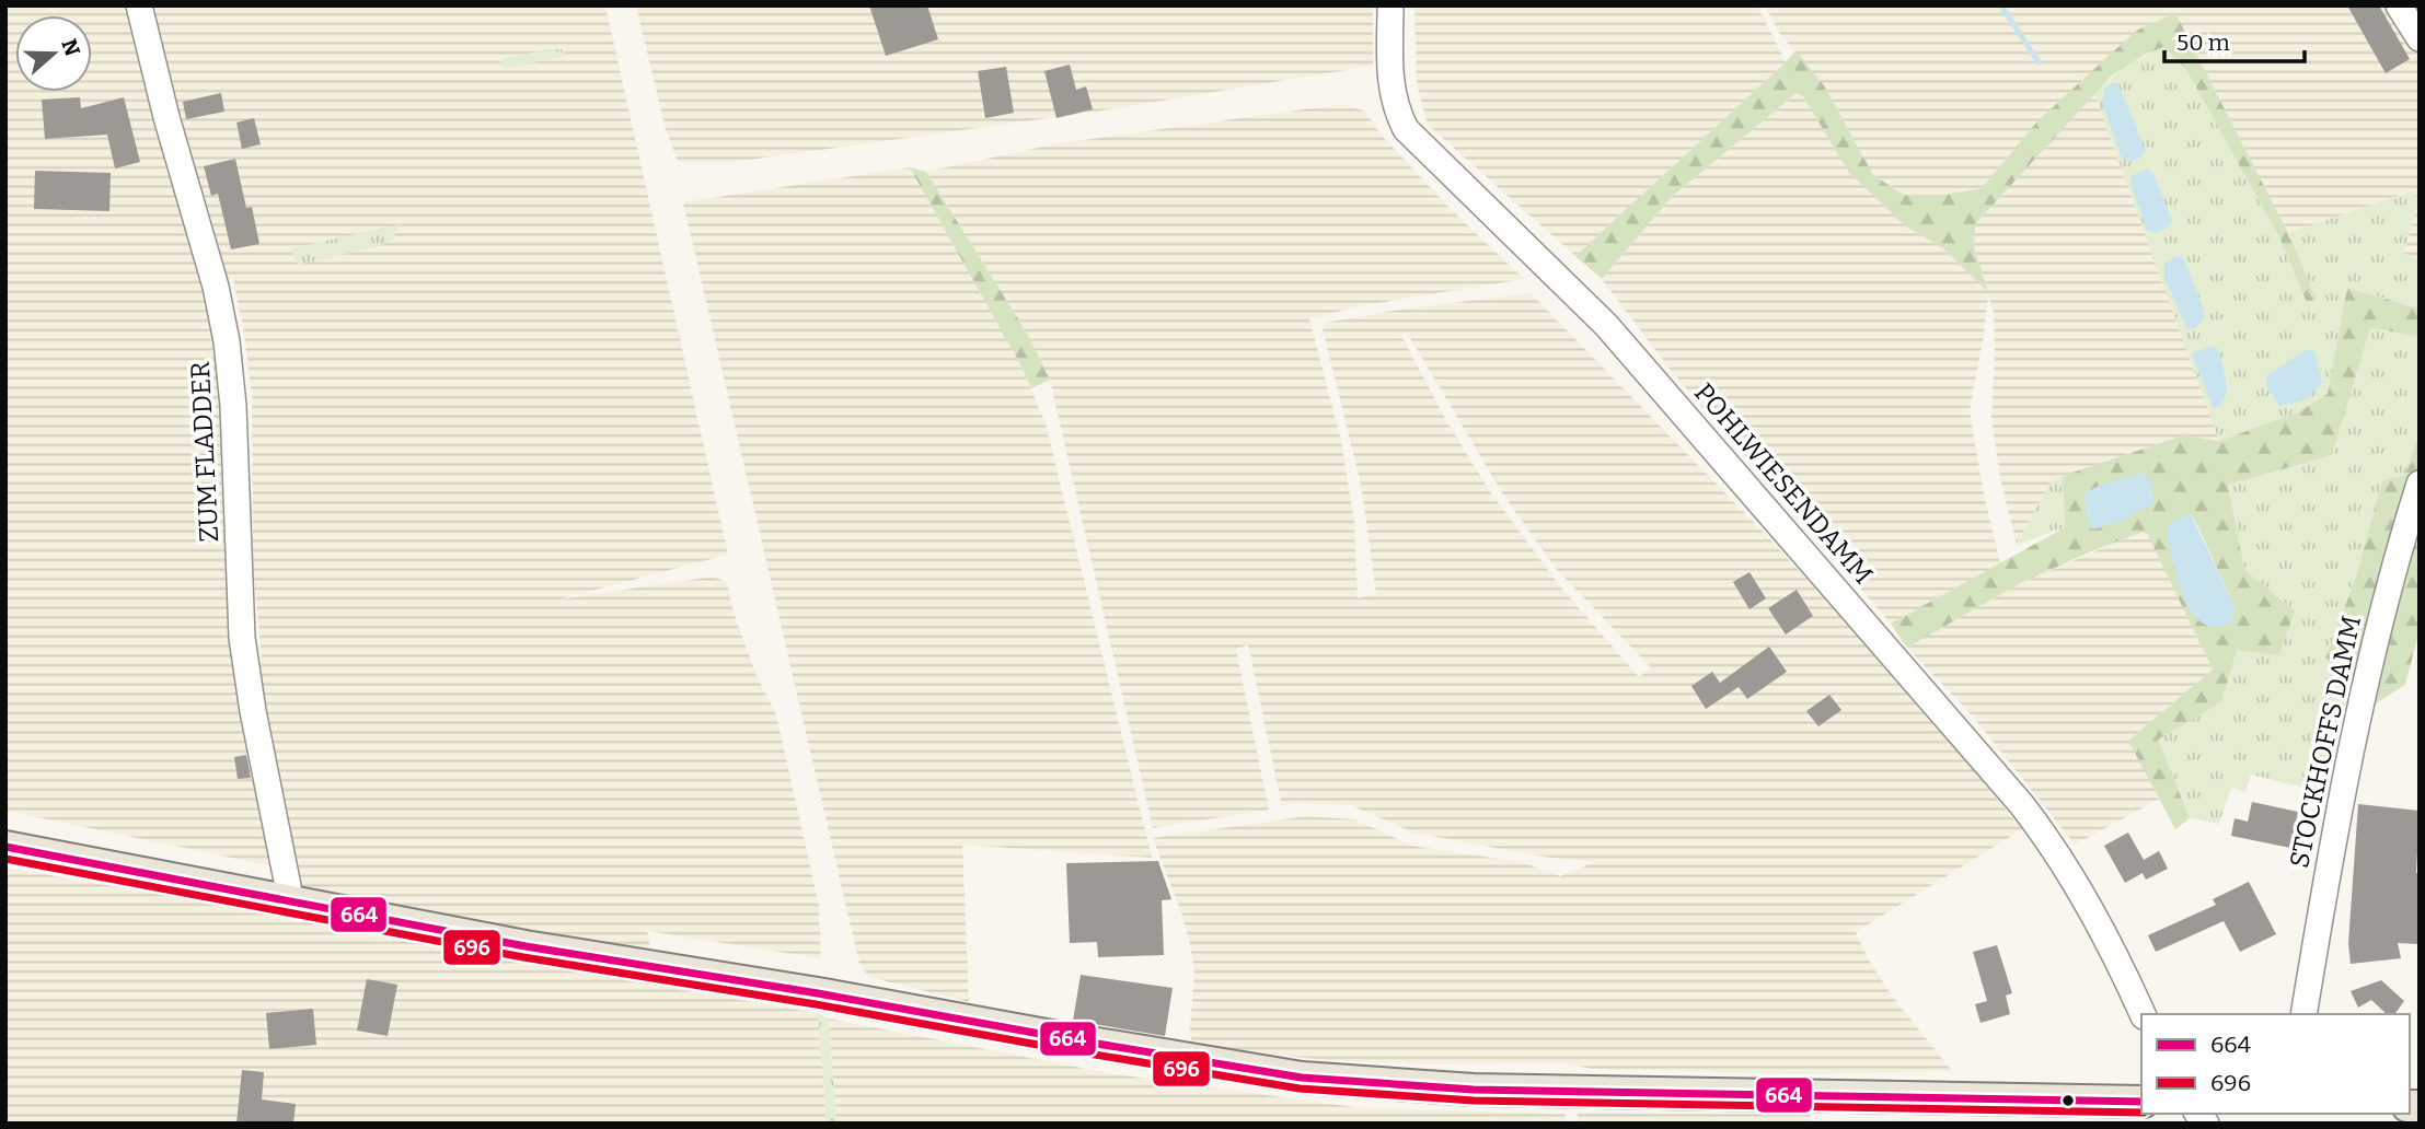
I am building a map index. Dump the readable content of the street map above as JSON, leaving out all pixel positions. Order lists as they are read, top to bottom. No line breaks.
{"streets":{"street":["ZUM FLADDER","POHLWIESENDAMM","STOCKHOFFS DAMM"]},"lines":["transit line 664","transit line 696"],"legend":["664","696"],"scale_bar":"50 m","north":"right"}
